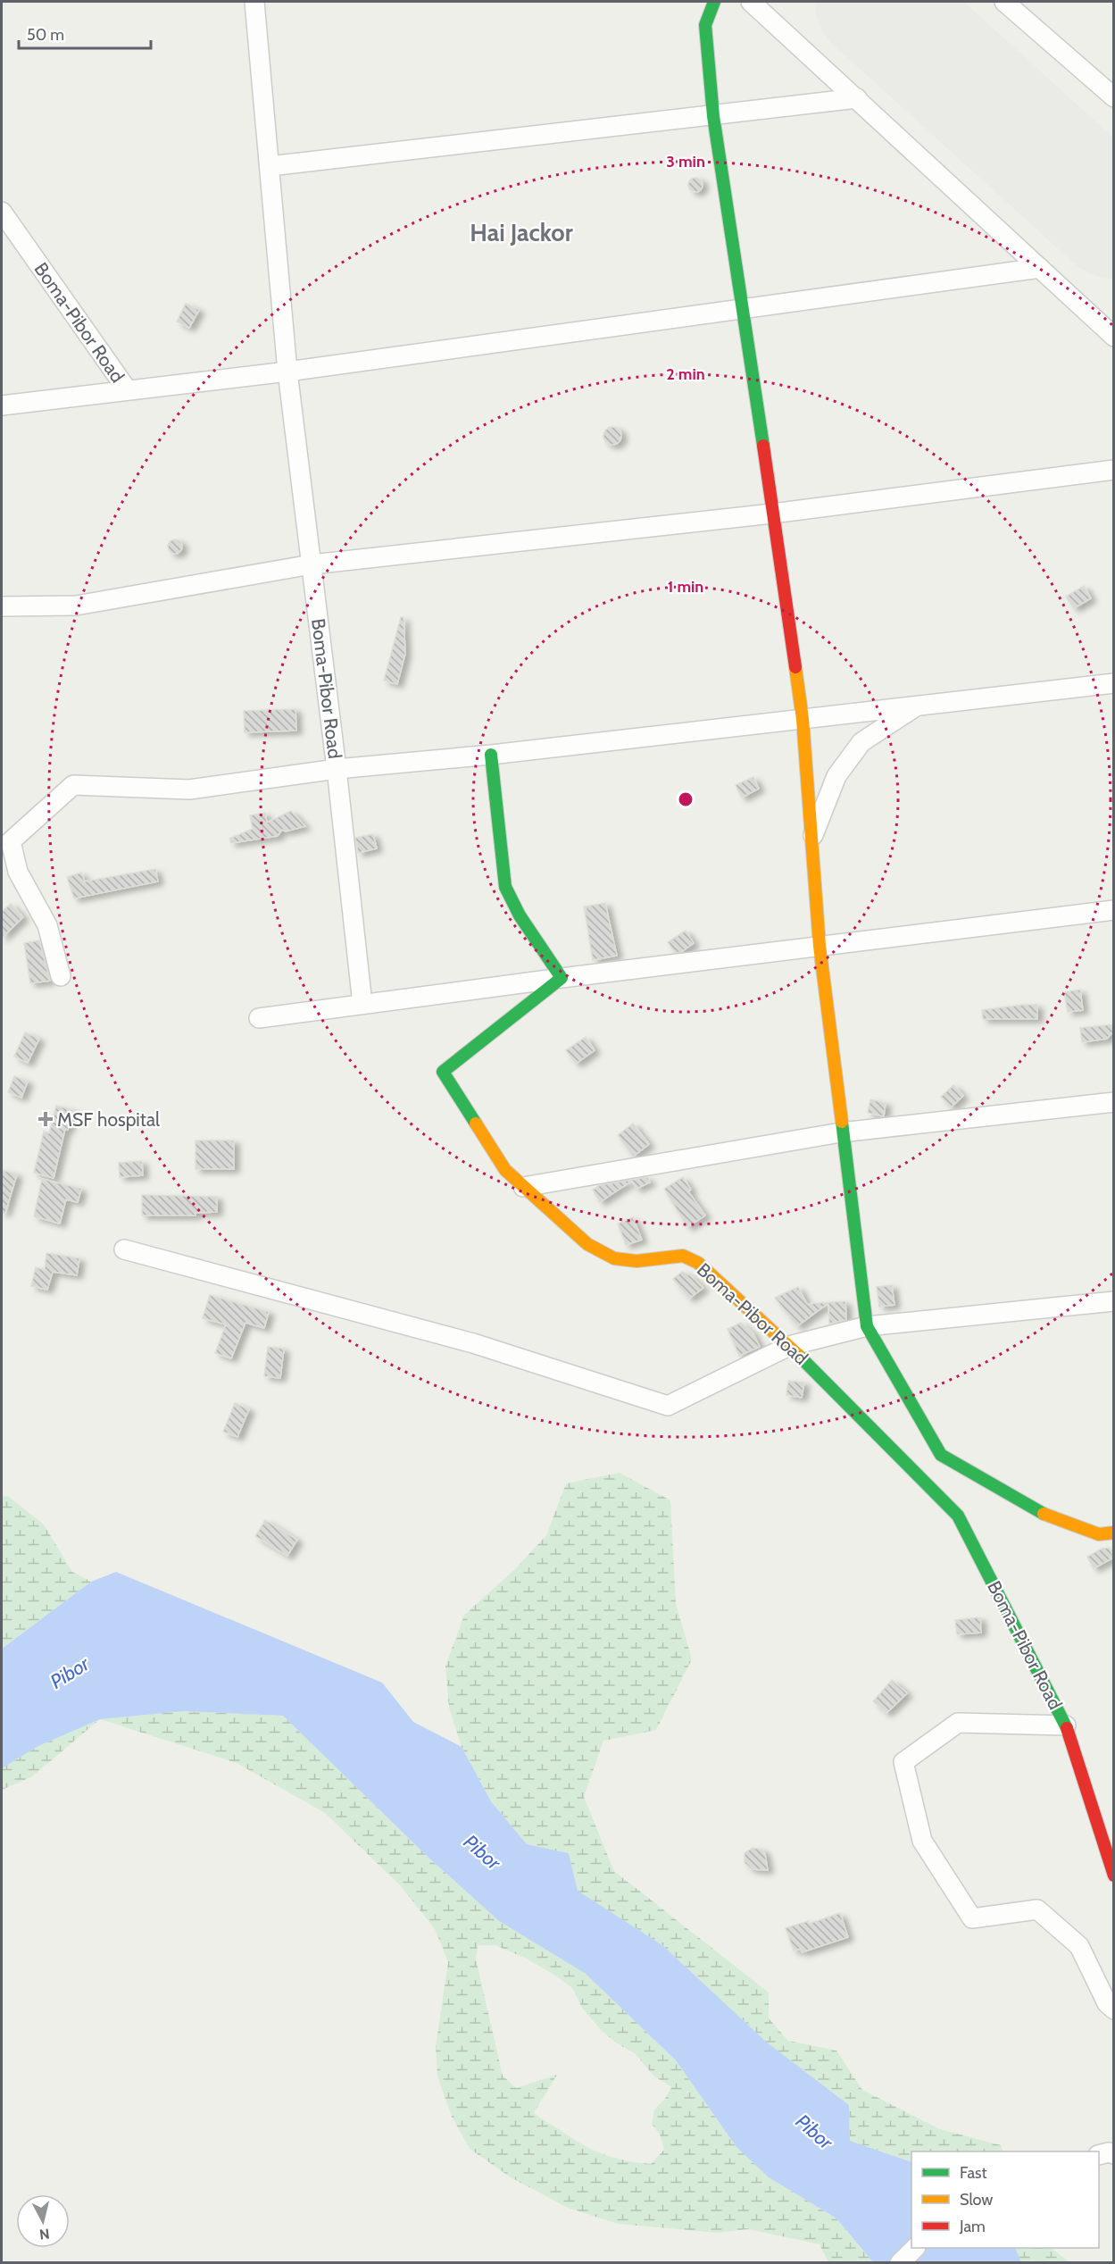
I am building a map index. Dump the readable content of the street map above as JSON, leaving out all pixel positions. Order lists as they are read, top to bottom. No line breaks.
{"streets":{"street":["Boma-Pibor Road"]},"districts":["Hai Jackor"],"water":["Pibor"],"places":{"health":["MSF hospital"]},"legend":["Fast","Slow","Jam"],"scale_bar":"50 m","north":"bottom","rings":["3 min","2 min","1 min"]}
